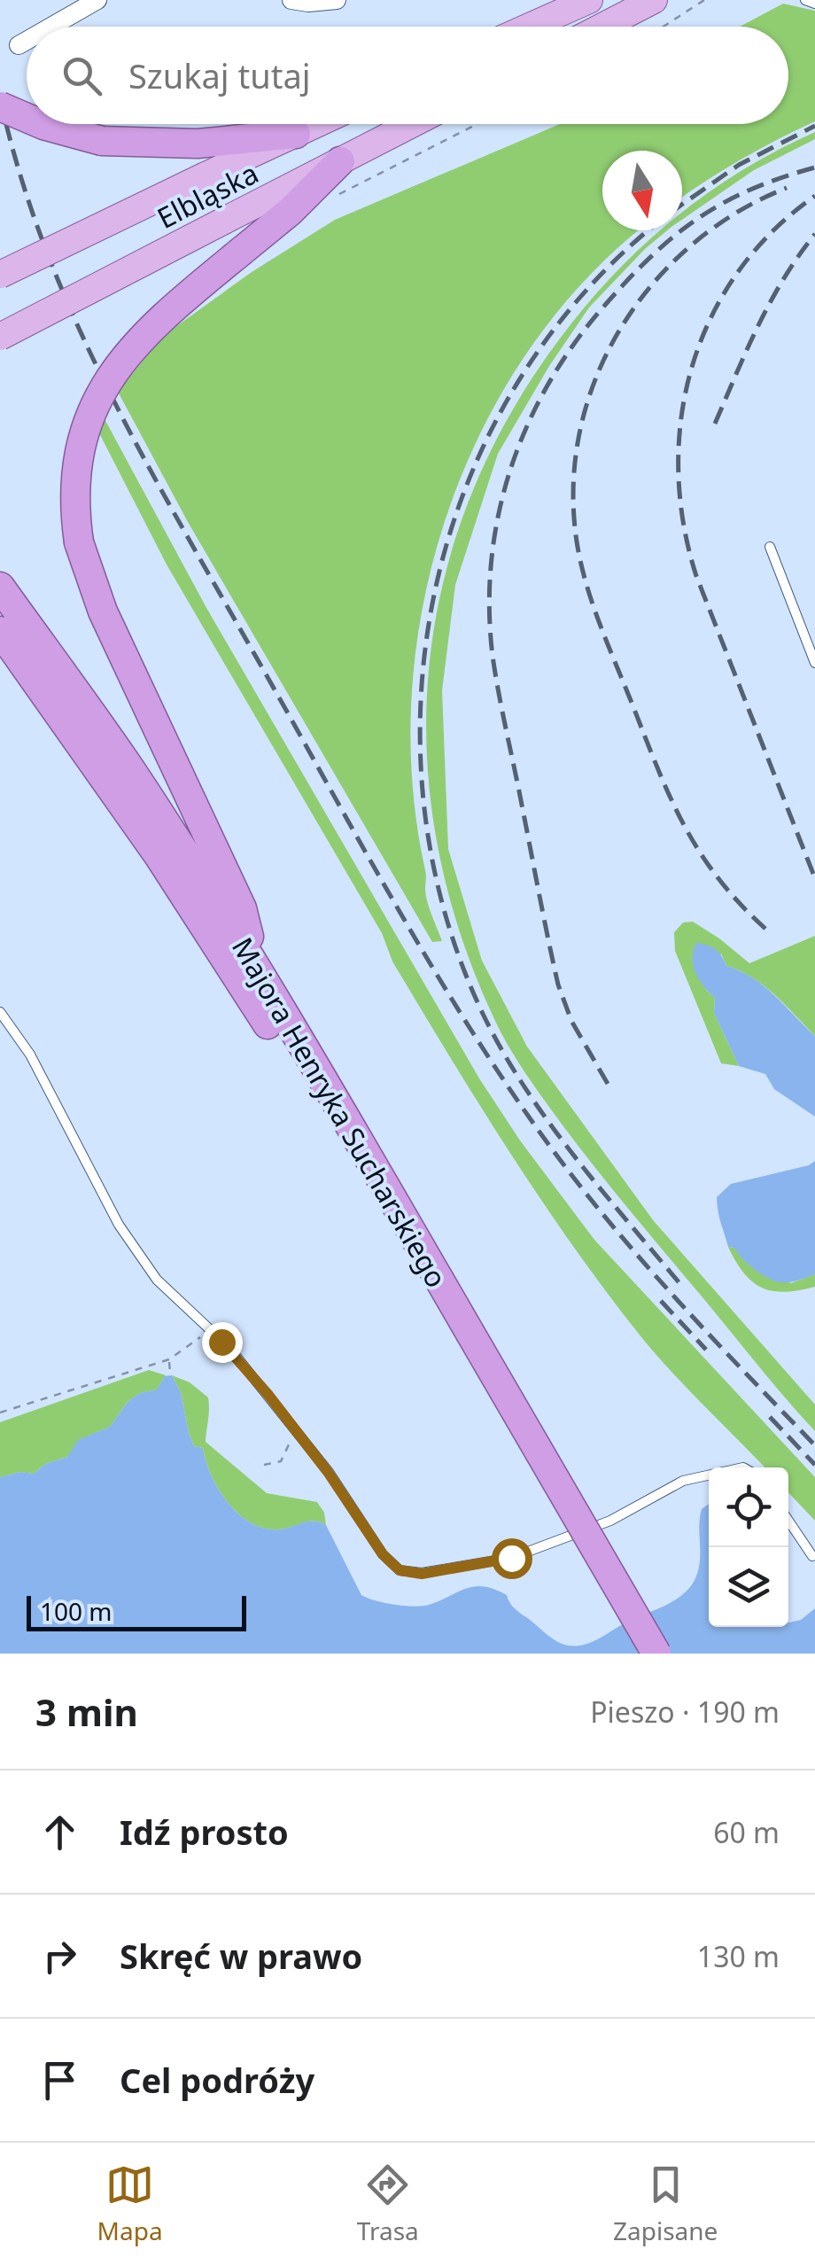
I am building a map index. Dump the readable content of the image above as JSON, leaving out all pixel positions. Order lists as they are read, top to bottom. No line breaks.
{"streets":{"highway":["Majora Henryka Sucharskiego"],"main road":["Elbląska"]},"scale_bar":"100 m","north":"bottom","page":{"search":"Szukaj tutaj","scale":"100 m","heading":["3 min","Pieszo · 190 m"],"list":[["Idź prosto","60 m"],["Skręć w prawo","130 m"],"Cel podróży"],"nav":["Mapa","Trasa","Zapisane"]}}
